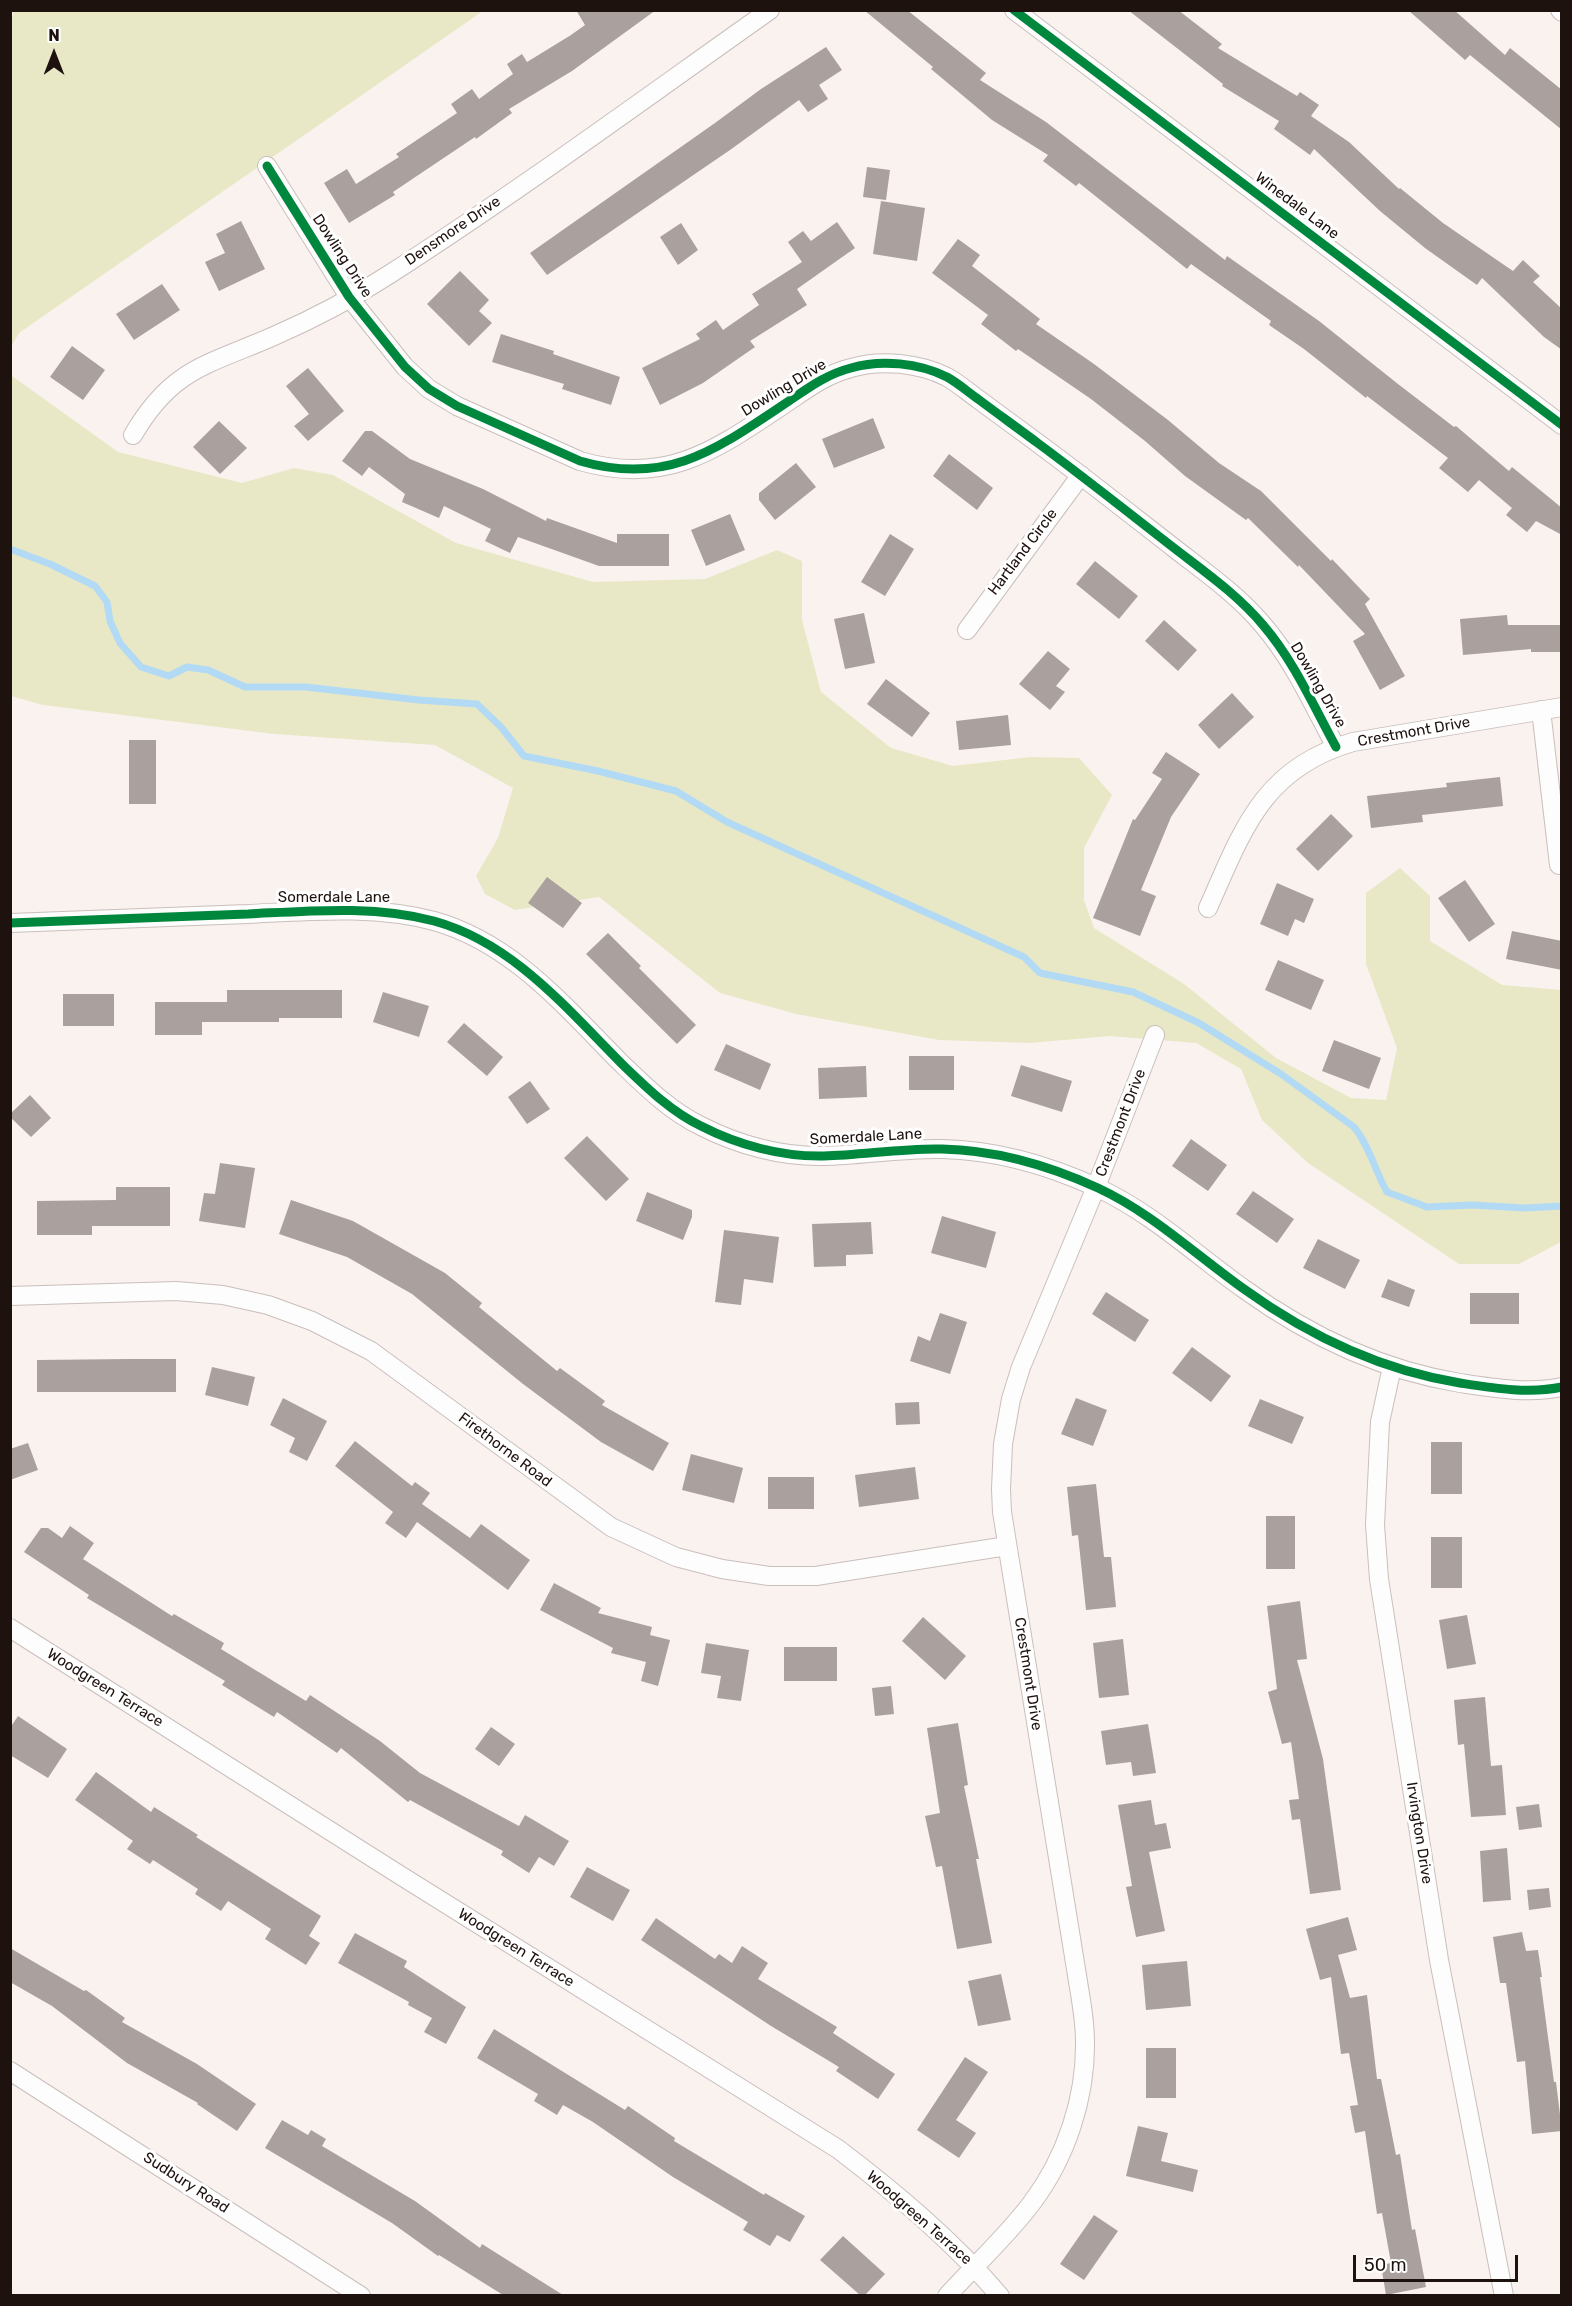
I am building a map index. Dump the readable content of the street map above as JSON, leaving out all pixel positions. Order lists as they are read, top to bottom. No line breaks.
{"streets":{"street":["Winedale Lane","Densmore Drive","Dowling Drive","Hartland Circle","Crestmont Drive","Somerdale Lane","Firethorne Road","Woodgreen Terrace","Irvington Drive","Sudbury Road"]},"crossings":[["Densmore Drive","Dowling Drive"],["Dowling Drive","Hartland Circle"],["Dowling Drive","Crestmont Drive"],["Crestmont Drive","Somerdale Lane"],["Crestmont Drive","Firethorne Road"],["Crestmont Drive","Woodgreen Terrace"],["Somerdale Lane","Irvington Drive"]],"scale_bar":"50 m","north":"top"}
